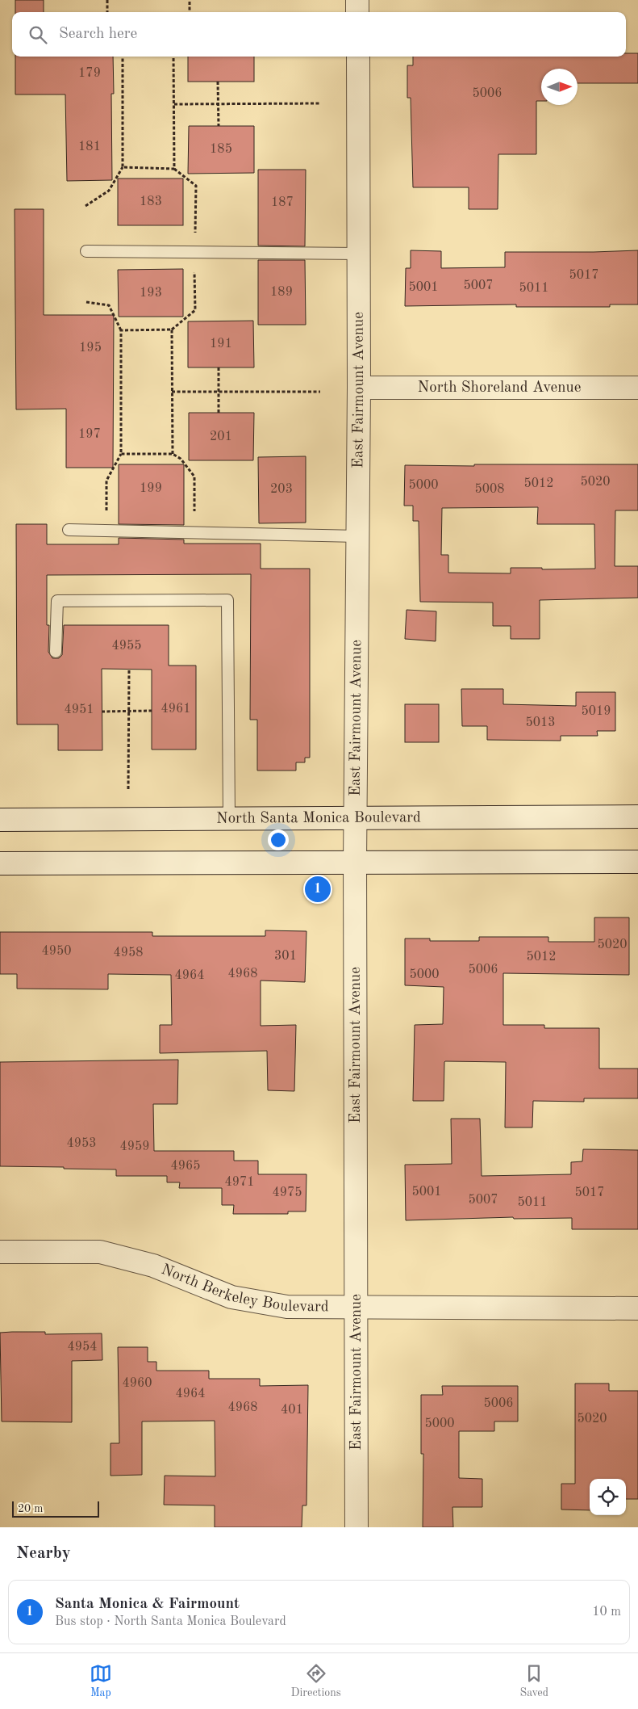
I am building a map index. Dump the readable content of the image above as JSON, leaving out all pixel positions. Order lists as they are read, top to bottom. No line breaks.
{"streets":{"street":["North Shoreland Avenue","East Fairmount Avenue","North Santa Monica Boulevard","North Berkeley Boulevard"]},"crossings":[["North Shoreland Avenue","East Fairmount Avenue"],["East Fairmount Avenue","North Santa Monica Boulevard"],["East Fairmount Avenue","North Berkeley Boulevard"]],"house_numbers":["179","5006","181","185","183","187","5017","5007","5001","5011","189","193","191","195","197","201","5020","5012","5000","199","203","5008","4955","4961","4951","5019","5013","5020","4950","4958","301","5012","5006","4968","5000","4964","4953","4959","4965","4971","5001","4975","5017","5007","5011","4954","4960","4964","5006","4968","401","5020","5000"],"scale_bar":"20 m","north":"right","page":{"search":"Search here","pins":"1","scale":"20 m","heading":"Nearby","list":[{"mark":"1","name":"Santa Monica & Fairmount","note":"Bus stop · North Santa Monica Boulevard","value":"10 m"}],"nav":["Map","Directions","Saved"]}}
